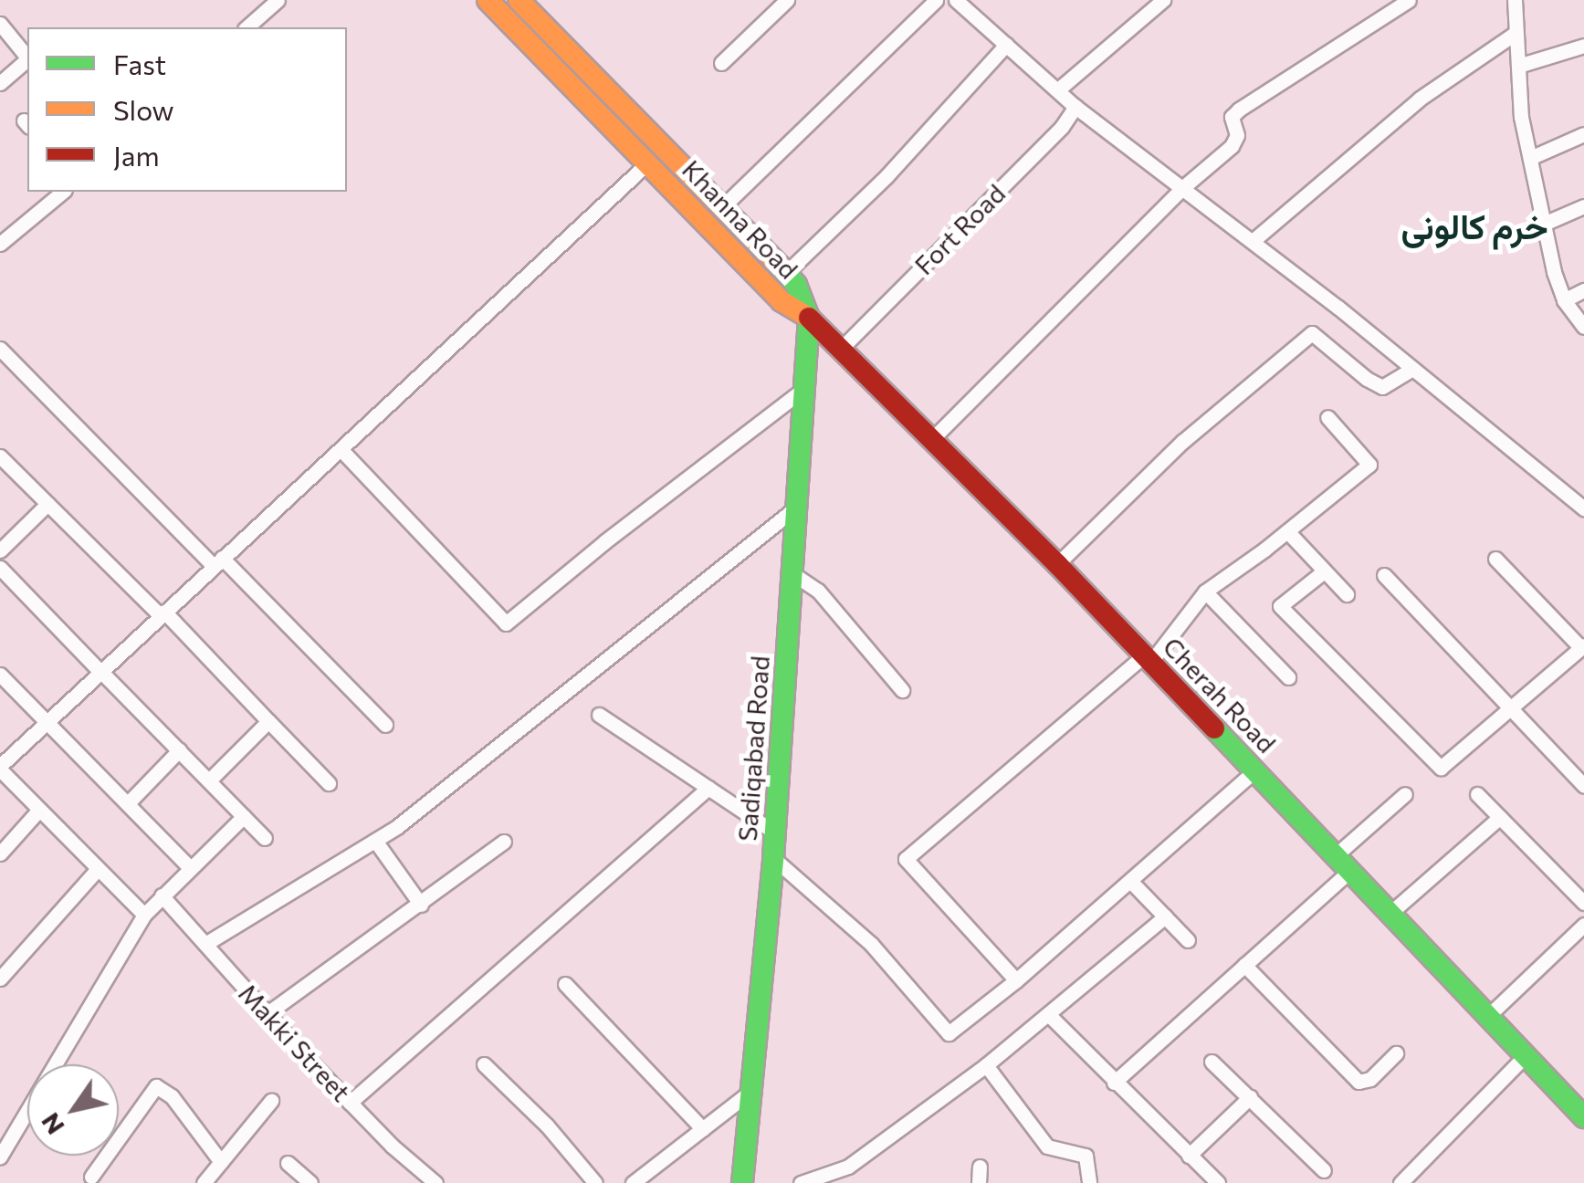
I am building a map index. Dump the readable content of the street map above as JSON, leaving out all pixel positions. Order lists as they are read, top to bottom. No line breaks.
{"streets":{"main road":["Khanna Road","Cherah Road","Sadiqabad Road"],"street":["Fort Road","Makki Street"]},"crossings":[["Khanna Road","Cherah Road"],["Khanna Road","Sadiqabad Road"],["Fort Road","Cherah Road"],["Cherah Road","Sadiqabad Road"]],"districts":["خرم کالونی"],"legend":["Fast","Slow","Jam"],"north":"bottom left"}
